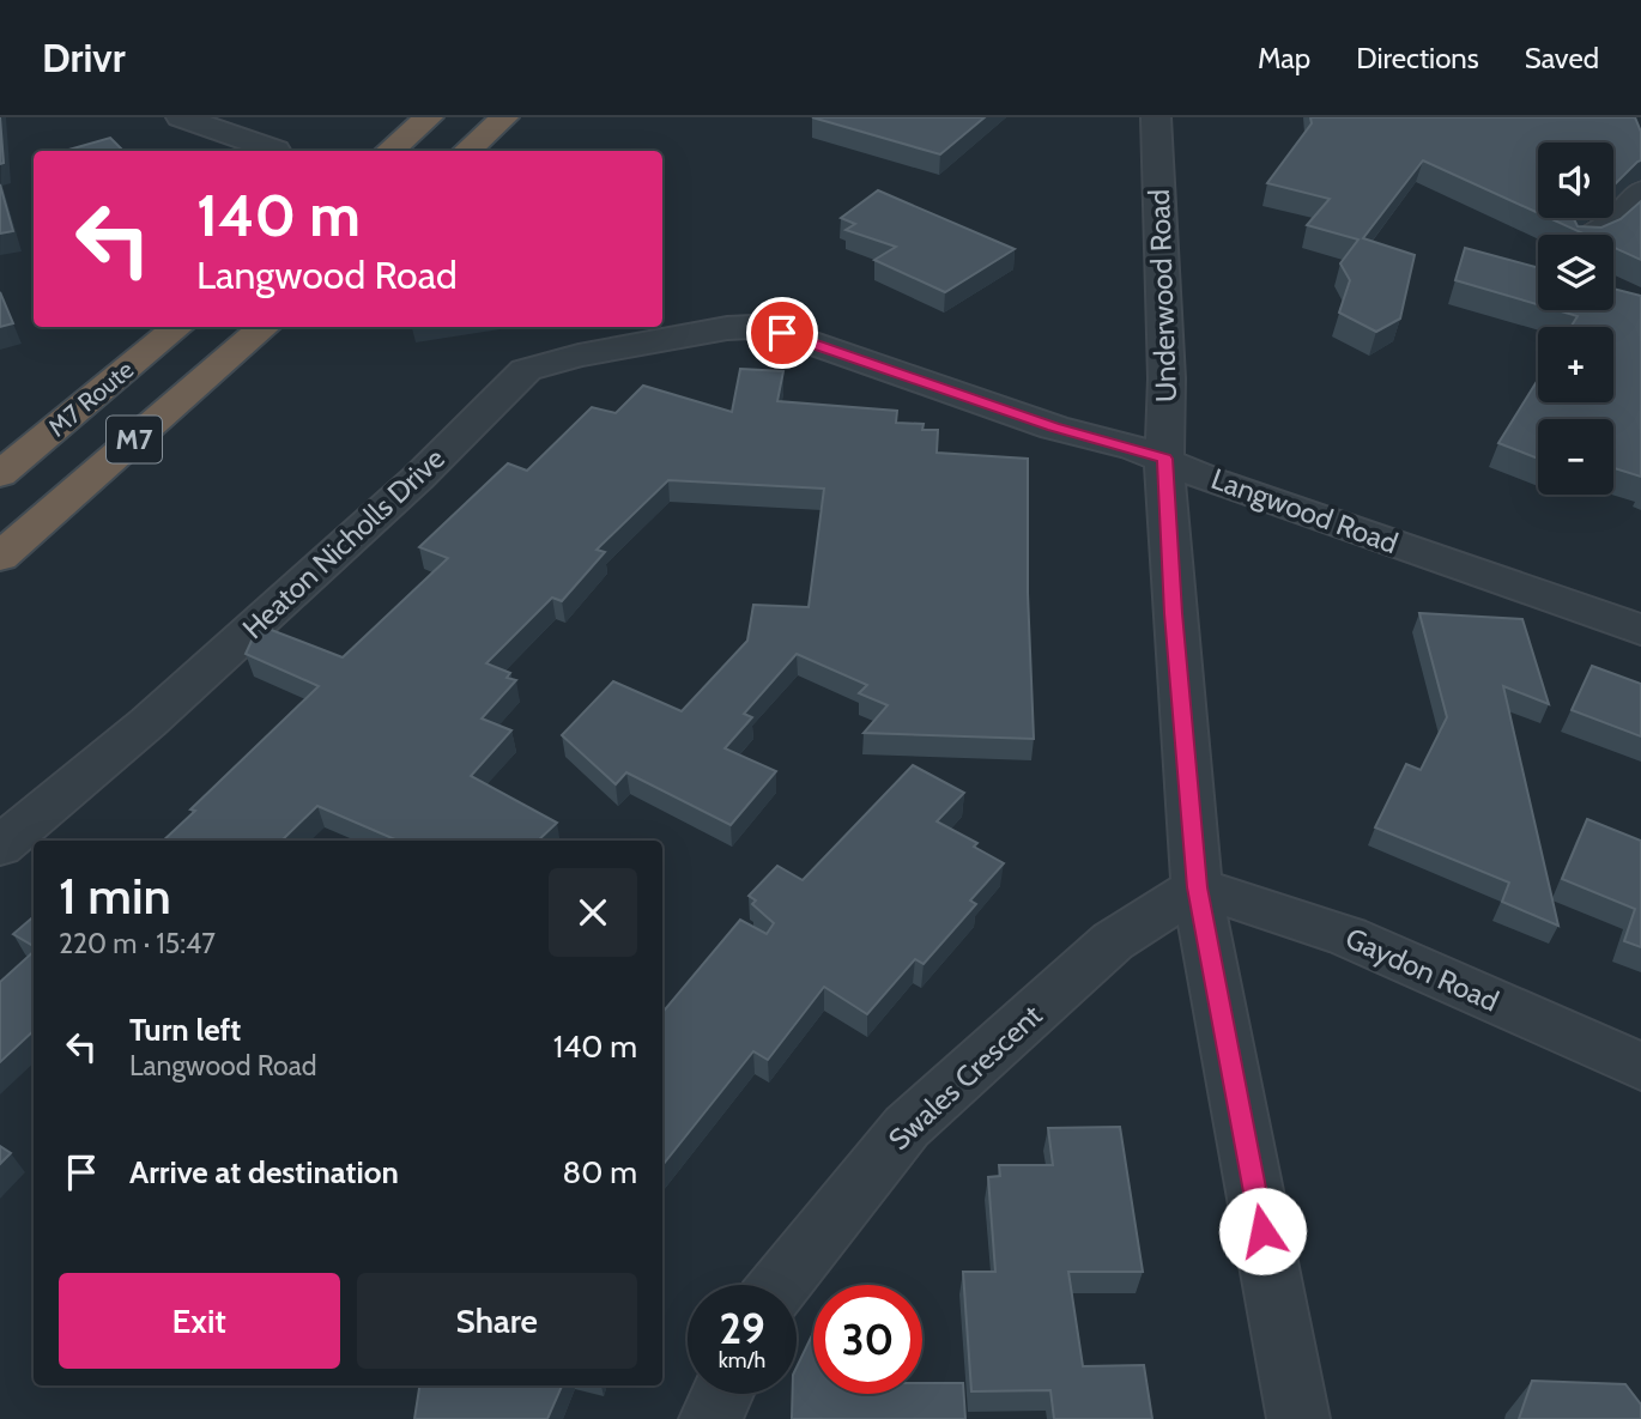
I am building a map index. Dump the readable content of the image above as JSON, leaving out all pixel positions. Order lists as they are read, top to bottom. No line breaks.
{"streets":{"highway":["M7 Route","M7"],"street":["Underwood Road","Langwood Road","Heaton Nicholls Drive","Gaydon Road","Swales Crescent"]},"crossings":[["Underwood Road","Langwood Road"],["Underwood Road","Gaydon Road"],["Underwood Road","Swales Crescent"],["Langwood Road","Heaton Nicholls Drive"],["Gaydon Road","Swales Crescent"]],"page":{"header":"Drivr","nav":["Map","Directions","Saved"],"map_buttons":["+","−"],"turn":["140 m","Langwood Road"],"heading":["1 min","220 m · 15:47"],"list":[{"name":"Turn left","note":"Langwood Road","value":"140 m"},{"name":"Arrive at destination","value":"80 m"}],"buttons":["Exit","Share"],"speed":"29 km/h","limit":"30"}}
